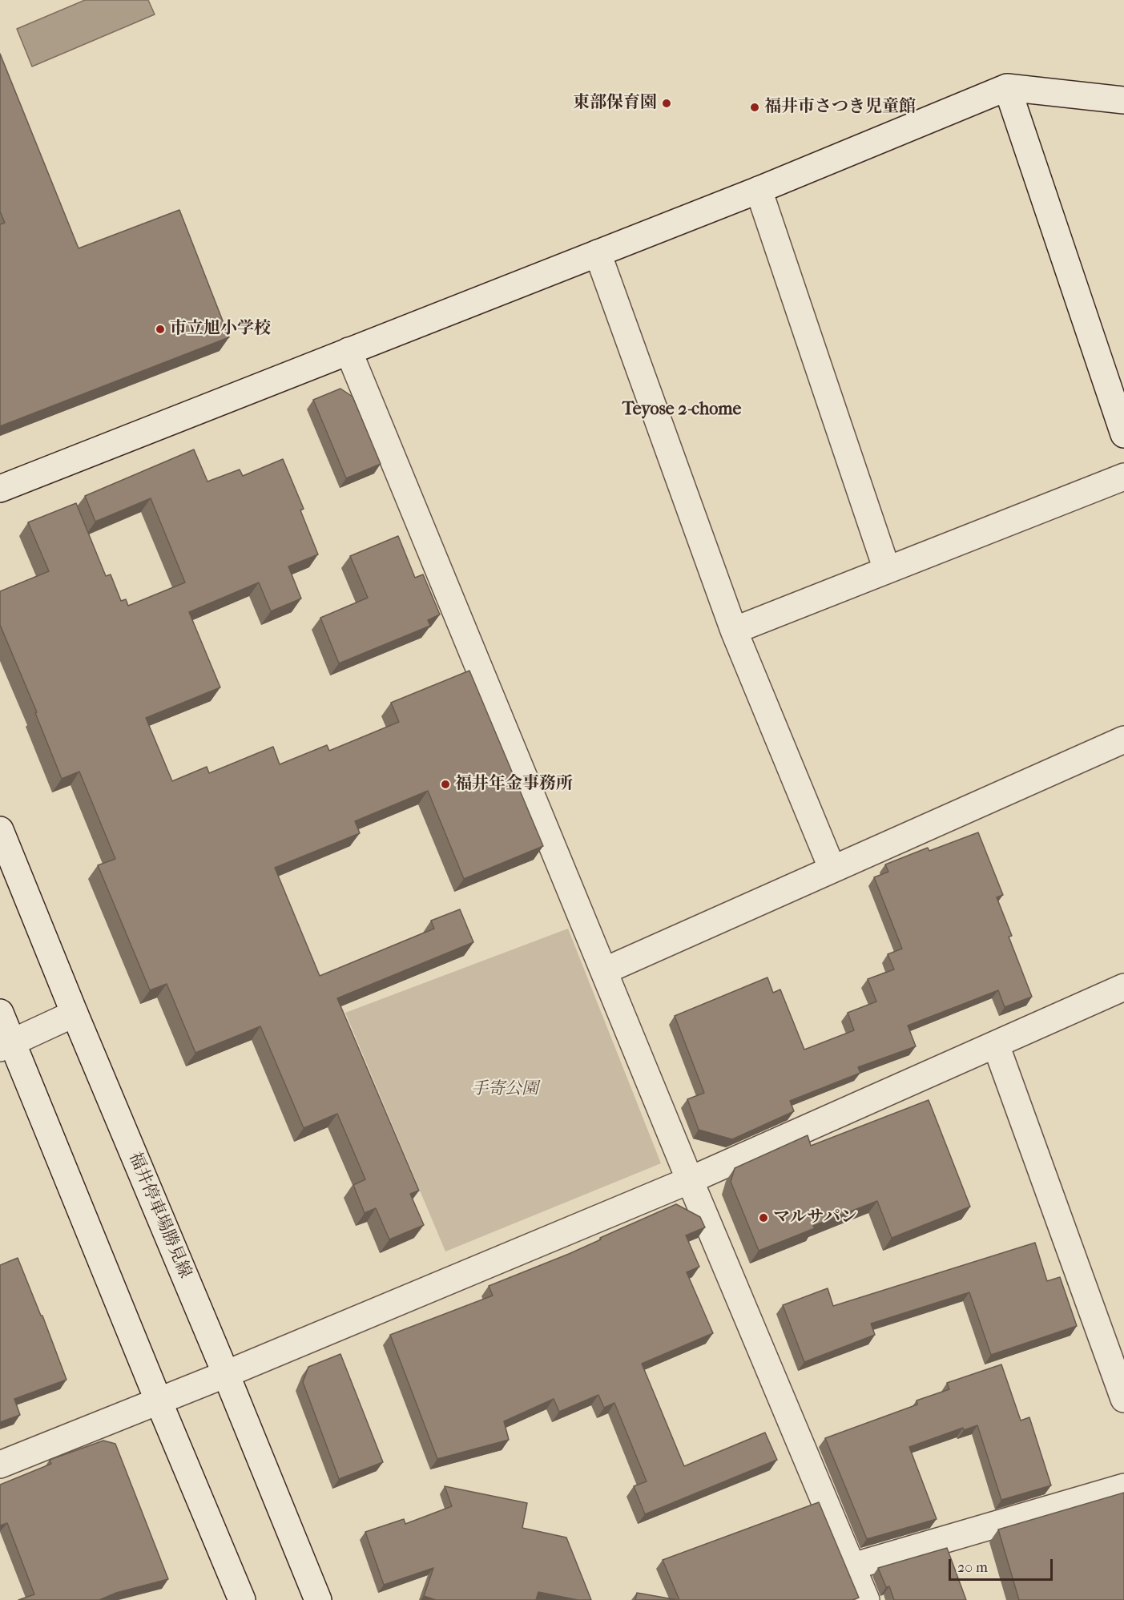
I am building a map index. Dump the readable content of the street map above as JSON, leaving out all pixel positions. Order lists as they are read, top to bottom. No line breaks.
{"streets":{"street":["福井停車場勝見線"]},"districts":["Teyose 2-chome"],"parks":["手寄公園"],"places":["東部保育園","福井市さつき児童館","市立旭小学校","福井年金事務所","マルサパン"],"scale_bar":"20 m"}
